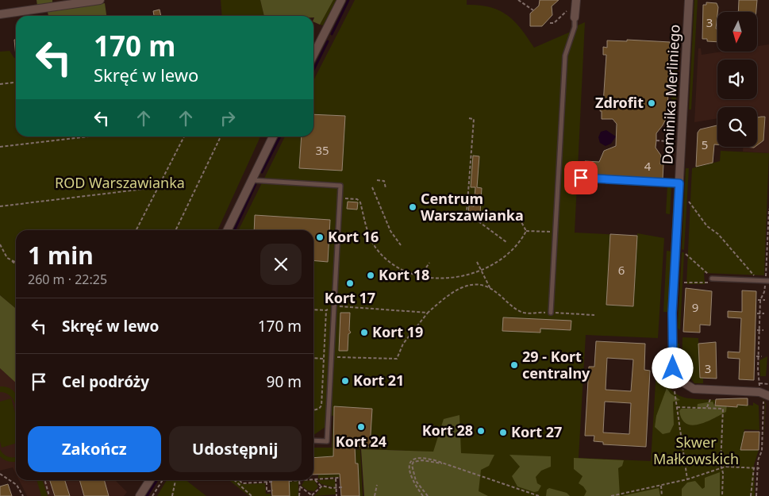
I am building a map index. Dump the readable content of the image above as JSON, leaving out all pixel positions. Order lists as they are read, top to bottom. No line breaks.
{"streets":{"street":["Dominika Merliniego"]},"parks":["ROD Warszawianka","Skwer Małkowskich"],"places":["Zdrofit","Centrum Warszawianka","Kort 16","Kort 18","Kort 17","Kort 19","29 - Kort centralny","Kort 21","Kort 24","Kort 28","Kort 27"],"house_numbers":["3","5","35","4","6","9","3"],"north":"bottom","page":{"turn":["170 m","Skręć w lewo"],"heading":["1 min","260 m · 22:25"],"list":[{"name":"Skręć w lewo","value":"170 m"},{"name":"Cel podróży","value":"90 m"}],"buttons":["Zakończ","Udostępnij"]}}
